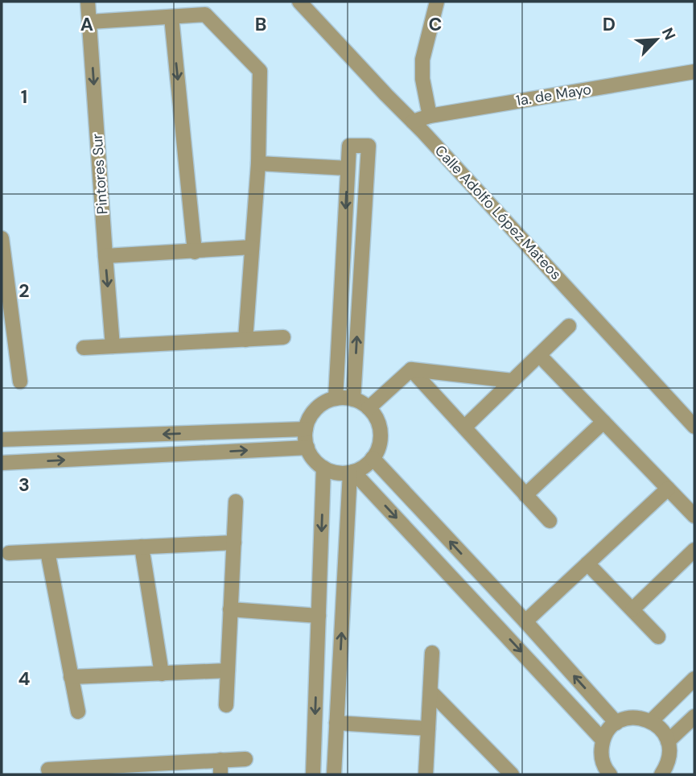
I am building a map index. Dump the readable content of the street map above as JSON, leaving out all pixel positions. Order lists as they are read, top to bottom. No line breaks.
{"streets":{"street":["1a. de Mayo","Pintores Sur","Calle Adolfo López Mateos"]},"crossings":[["1a. de Mayo","Calle Adolfo López Mateos"]],"north":"top right","grid":{"columns":["A","B","C","D"],"rows":["1","2","3","4"]}}
